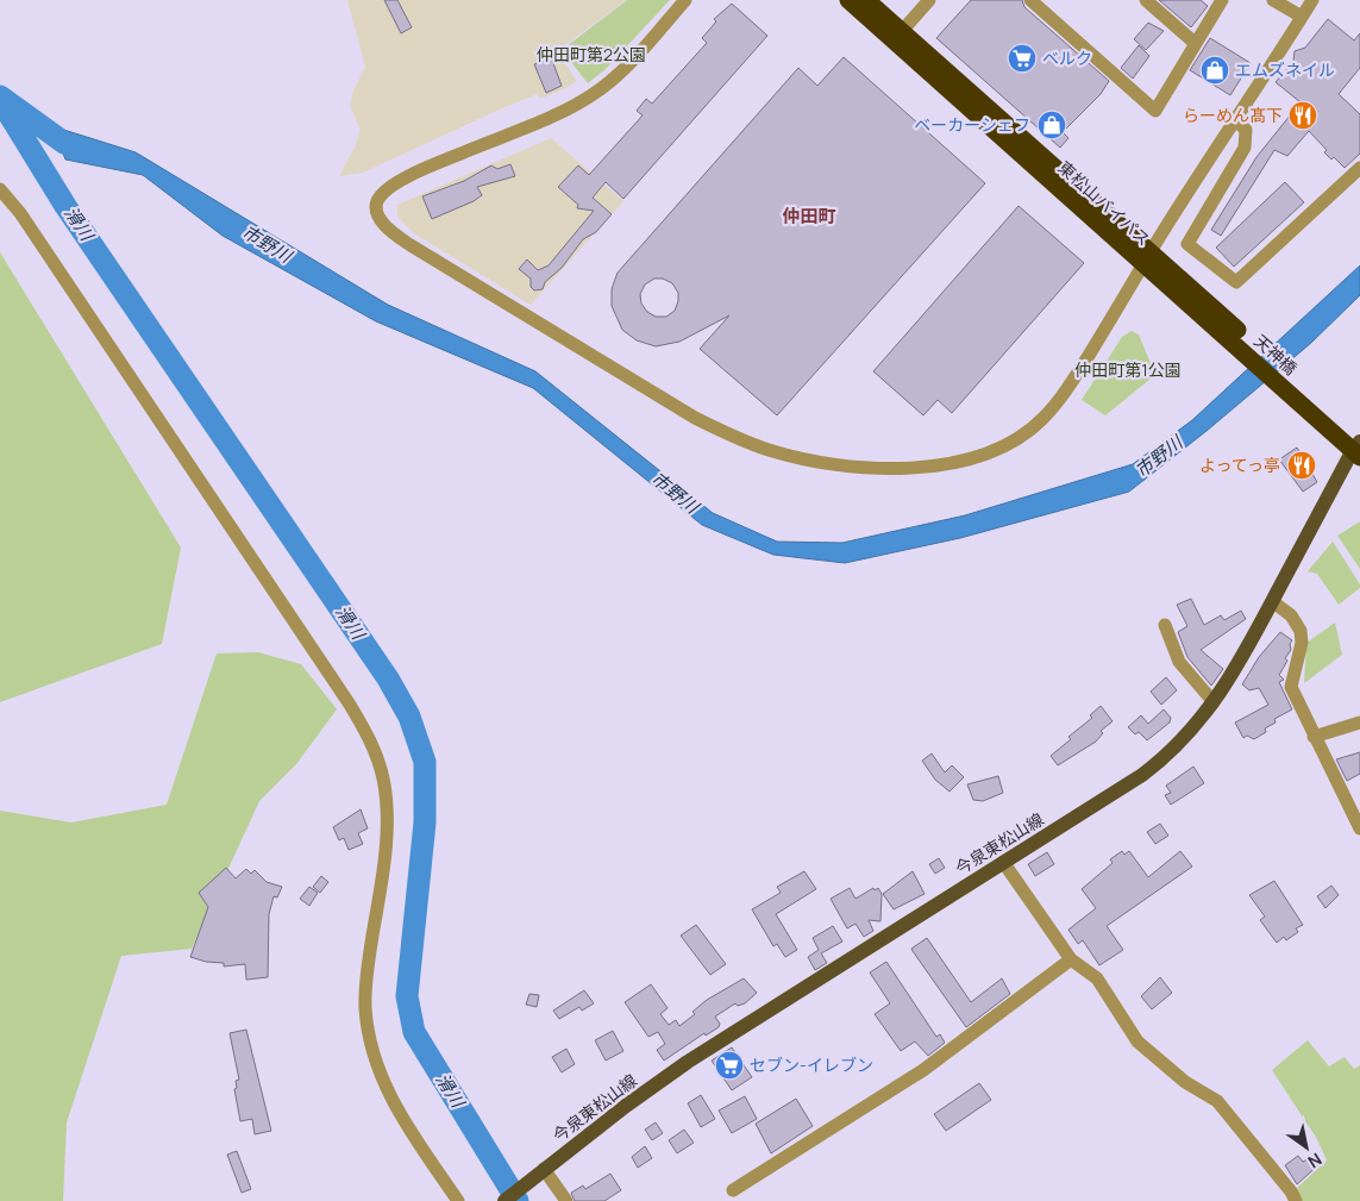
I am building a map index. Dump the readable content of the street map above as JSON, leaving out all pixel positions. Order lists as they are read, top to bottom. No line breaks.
{"streets":{"highway":["東松山バイパス","天神橋"],"main road":["今泉東松山線"]},"crossings":[["東松山バイパス","天神橋"],["天神橋","今泉東松山線"]],"districts":["仲田町"],"water":["滑川","市野川"],"parks":["仲田町第2公園","仲田町第1公園"],"places":{"supermarket":["ベルク","セブン-イレブン"],"shop":["エムズネイル","ベーカーシェフ"],"restaurant":["らーめん髙下","よってっ亭"]},"north":"bottom right"}
